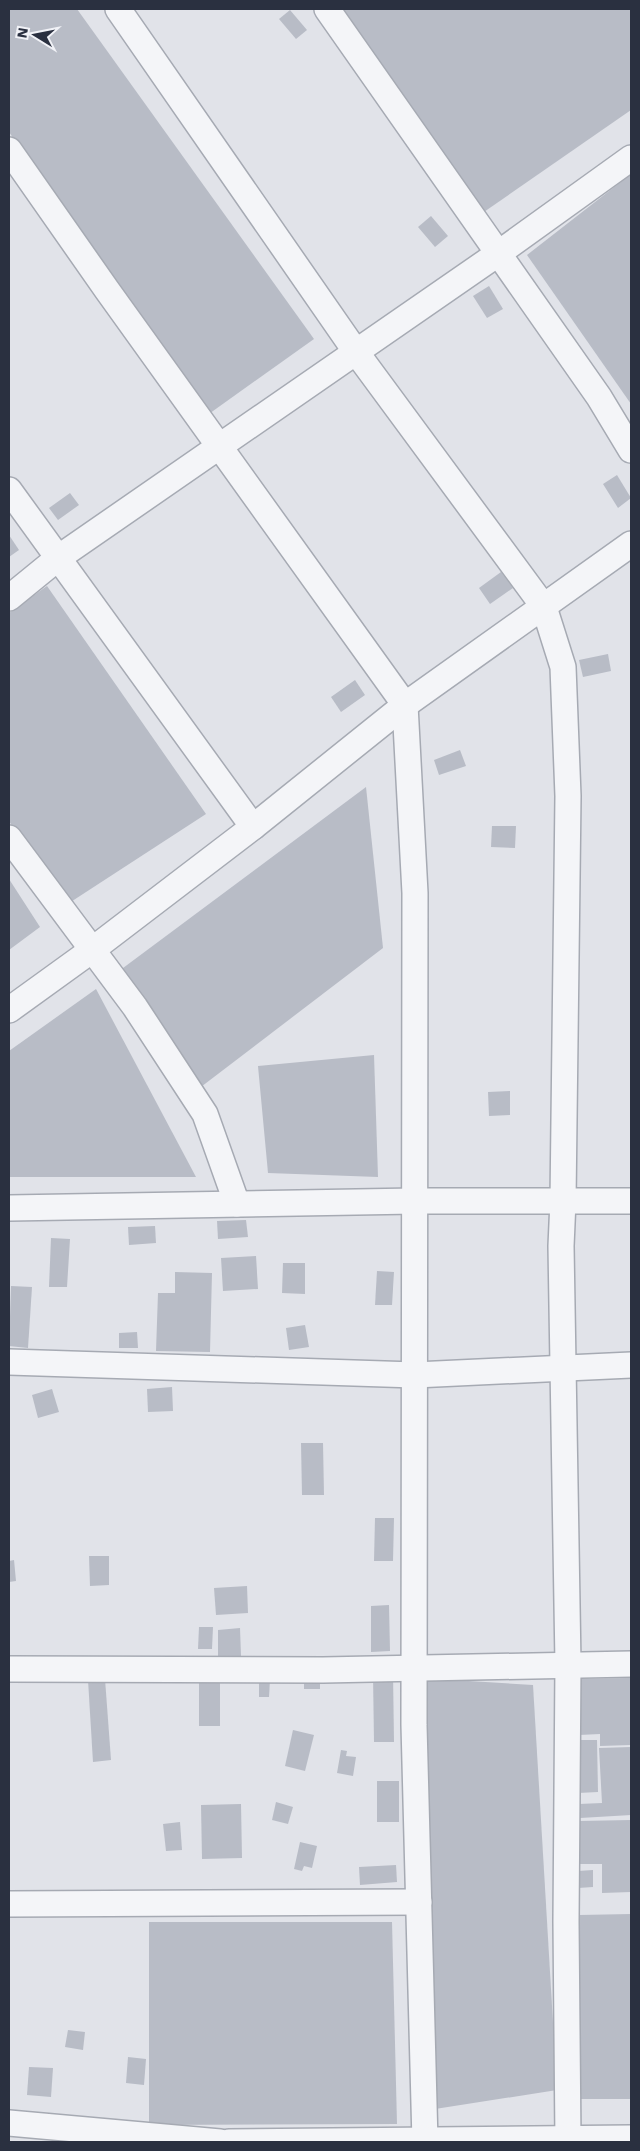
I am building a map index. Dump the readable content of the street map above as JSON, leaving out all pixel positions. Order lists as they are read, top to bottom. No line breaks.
{"north":"left"}
